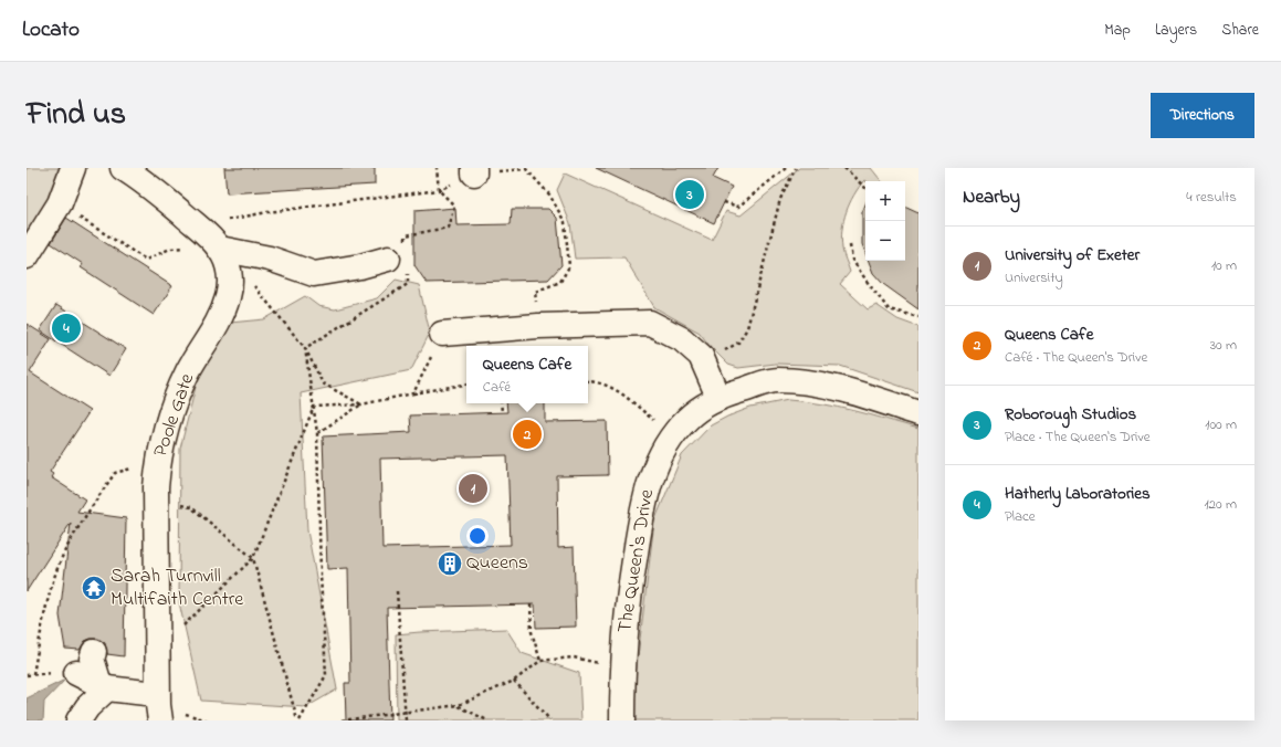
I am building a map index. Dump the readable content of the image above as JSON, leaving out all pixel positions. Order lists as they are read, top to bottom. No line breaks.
{"streets":{"street":["Poole Gate","The Queen's Drive"]},"places":{"building":["Queens"],"temple":["Sarah Turnvill Multifaith Centre"]},"page":{"header":"Locato","nav":["Map","Layers","Share"],"title":"Find us","buttons":"Directions","heading":["Nearby","4 results"],"pins":["3","4","2","1"],"map_buttons":["+","−"],"list":[{"mark":"1","name":"University of Exeter","note":"University","value":"10 m"},{"mark":"2","name":"Queens Cafe","note":"Café · The Queen's Drive","value":"30 m"},{"mark":"3","name":"Roborough Studios","note":"Place · The Queen's Drive","value":"100 m"},{"mark":"4","name":"Hatherly Laboratories","note":"Place","value":"120 m"}],"popup":["Queens Cafe","Café"]}}
